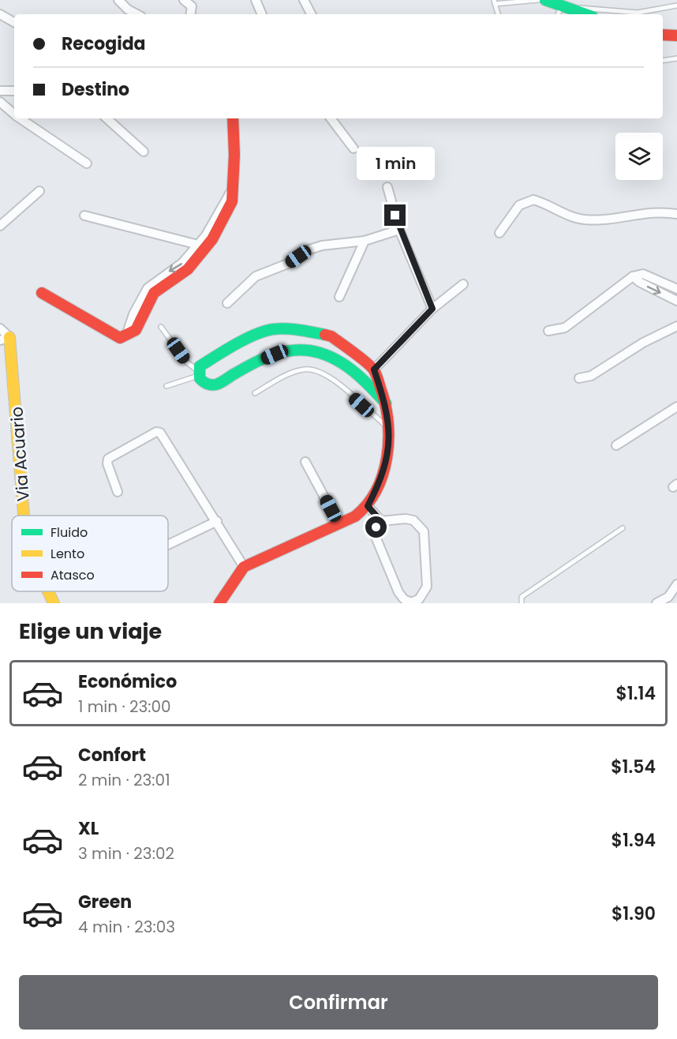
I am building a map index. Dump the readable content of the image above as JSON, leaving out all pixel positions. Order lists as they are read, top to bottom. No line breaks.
{"streets":{"street":["Via Acuario"]},"legend":["Fluido","Lento","Atasco"],"page":{"banner":["Recogida","Destino"],"bubble":"1 min","heading":"Elige un viaje","list":[{"name":"Económico","note":"1 min · 23:00","value":"$1.14"},{"name":"Confort","note":"2 min · 23:01","value":"$1.54"},{"name":"XL","note":"3 min · 23:02","value":"$1.94"},{"name":"Green","note":"4 min · 23:03","value":"$1.90"}],"buttons":"Confirmar"}}
